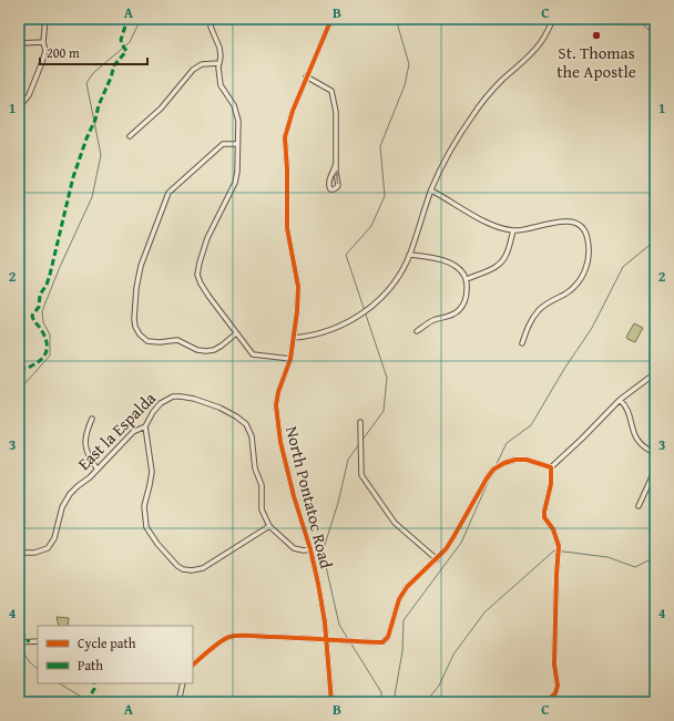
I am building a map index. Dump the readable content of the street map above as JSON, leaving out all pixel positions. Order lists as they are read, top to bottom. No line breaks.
{"streets":{"street":["East la Espalda","North Pontatoc Road"]},"crossings":[["East la Espalda","North Pontatoc Road"]],"places":["St. Thomas the Apostle"],"legend":["Cycle path","Path"],"scale_bar":"200 m","grid":{"columns":["A","B","C"],"rows":["1","2","3","4"]}}
